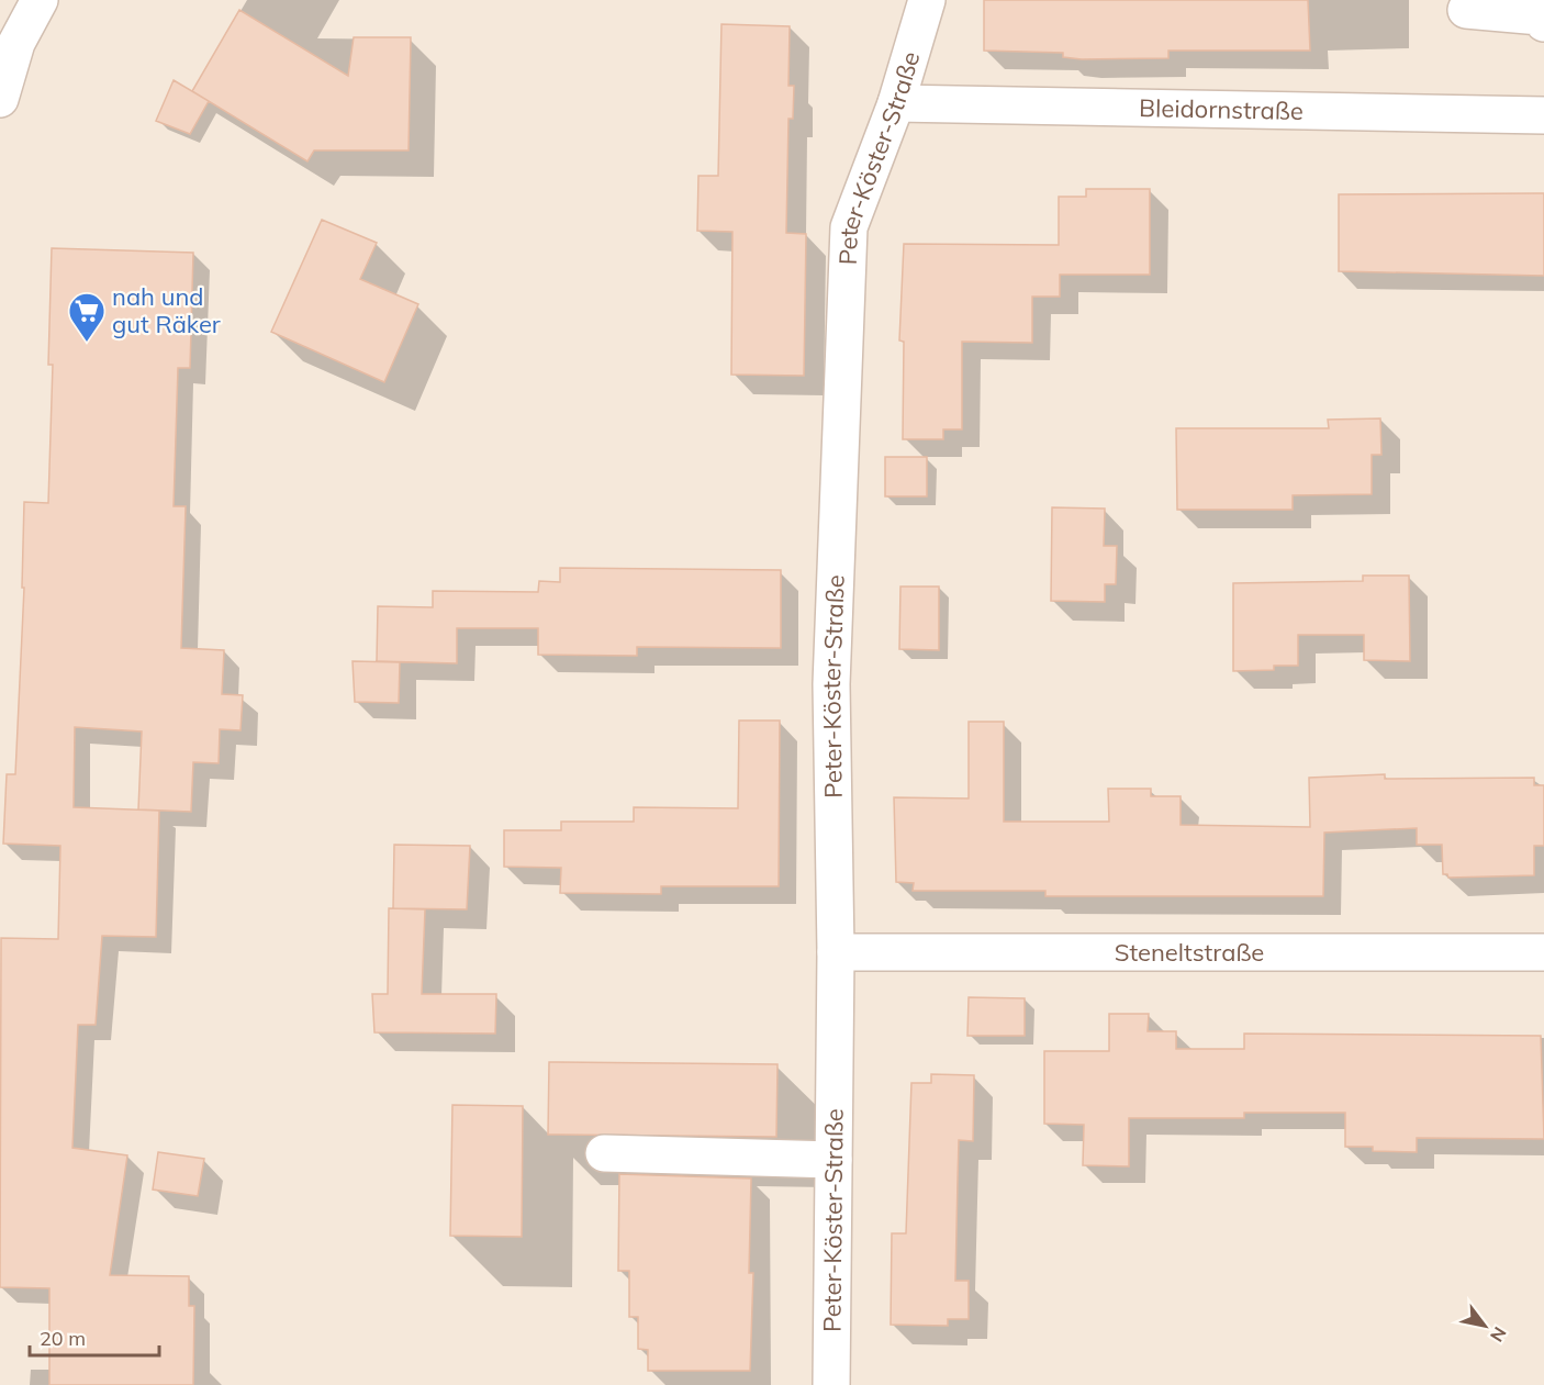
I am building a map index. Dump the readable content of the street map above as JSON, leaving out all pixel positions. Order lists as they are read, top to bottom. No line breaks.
{"streets":{"street":["Bleidornstraße","Peter-Köster-Straße","Steneltstraße"]},"crossings":[["Bleidornstraße","Peter-Köster-Straße"],["Peter-Köster-Straße","Steneltstraße"]],"places":{"supermarket":["nah und gut Räker"]},"scale_bar":"20 m","north":"bottom right"}
